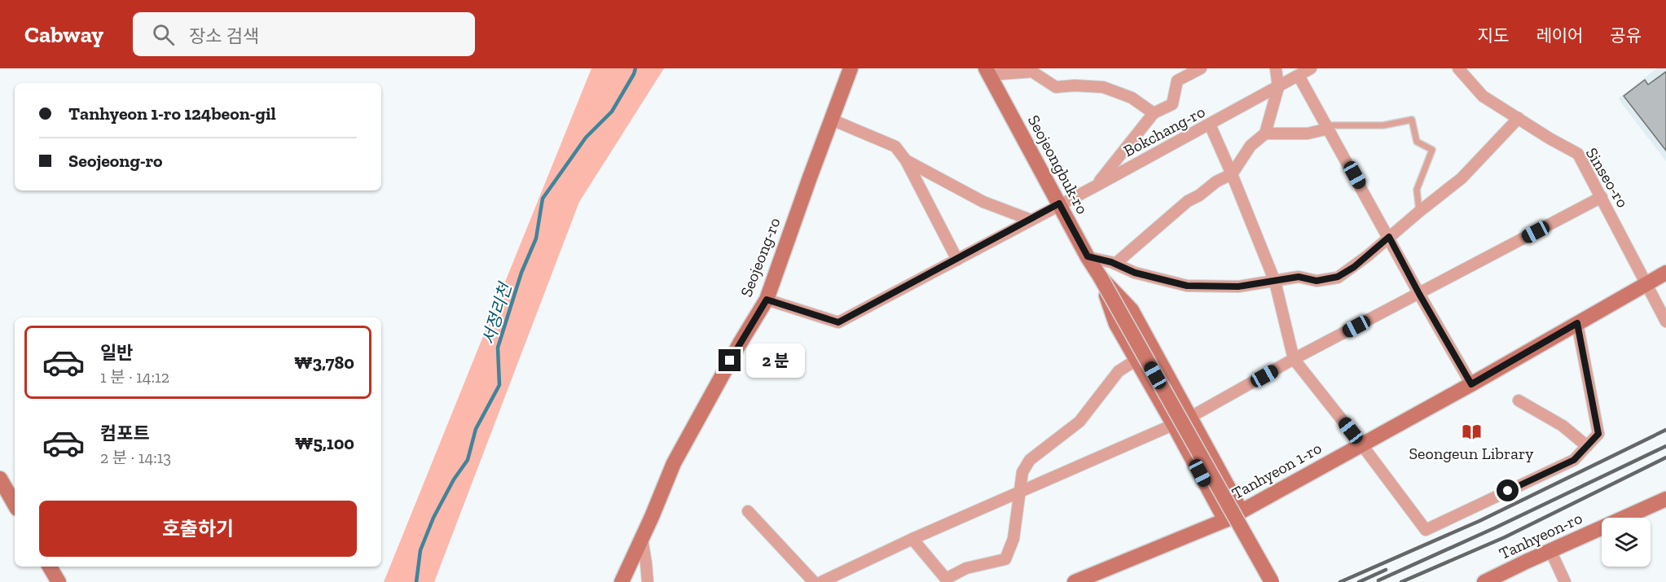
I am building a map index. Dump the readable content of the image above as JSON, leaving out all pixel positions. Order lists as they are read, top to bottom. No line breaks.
{"streets":{"street":["Bokchang-ro","Seojeongbuk-ro","Sinseo-ro","Seojeong-ro","Tanhyeon 1-ro","Tanhyeon-ro"]},"crossings":[["Bokchang-ro","Seojeongbuk-ro"],["Bokchang-ro","Seojeong-ro"],["Sinseo-ro","Tanhyeon 1-ro"]],"water":["서정리천"],"places":{"library":["Seongeun Library"]},"page":{"header":"Cabway","search":"장소 검색","nav":["지도","레이어","공유"],"banner":["Tanhyeon 1-ro 124beon-gil","Seojeong-ro"],"list":[{"name":"일반","note":"1 분 · 14:12","value":"₩3,780"},{"name":"컴포트","note":"2 분 · 14:13","value":"₩5,100"}],"bubble":"2 분","buttons":"호출하기"}}
